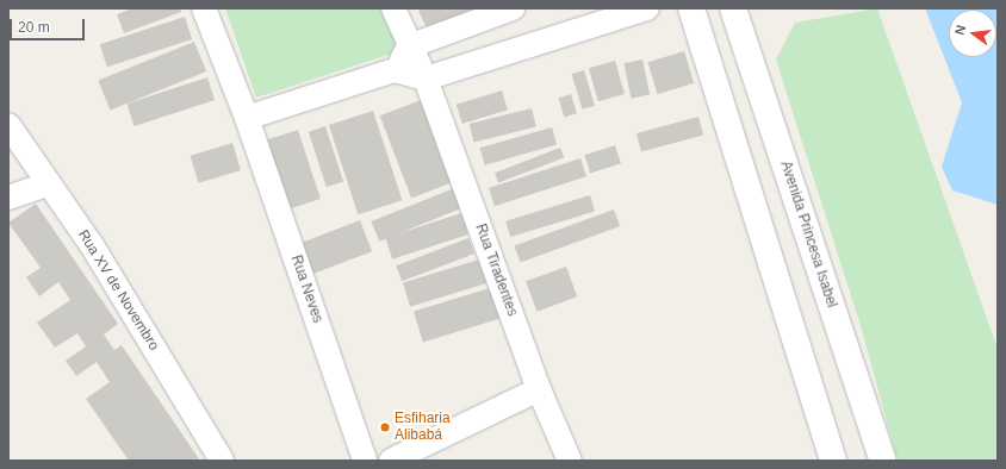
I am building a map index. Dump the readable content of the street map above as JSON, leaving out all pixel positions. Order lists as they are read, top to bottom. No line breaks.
{"streets":{"main road":["Avenida Princesa Isabel"],"street":["Rua Tiradentes","Rua Neves","Rua XV de Novembro"]},"places":["Esfiharia Alibabá"],"scale_bar":"20 m","north":"left"}
